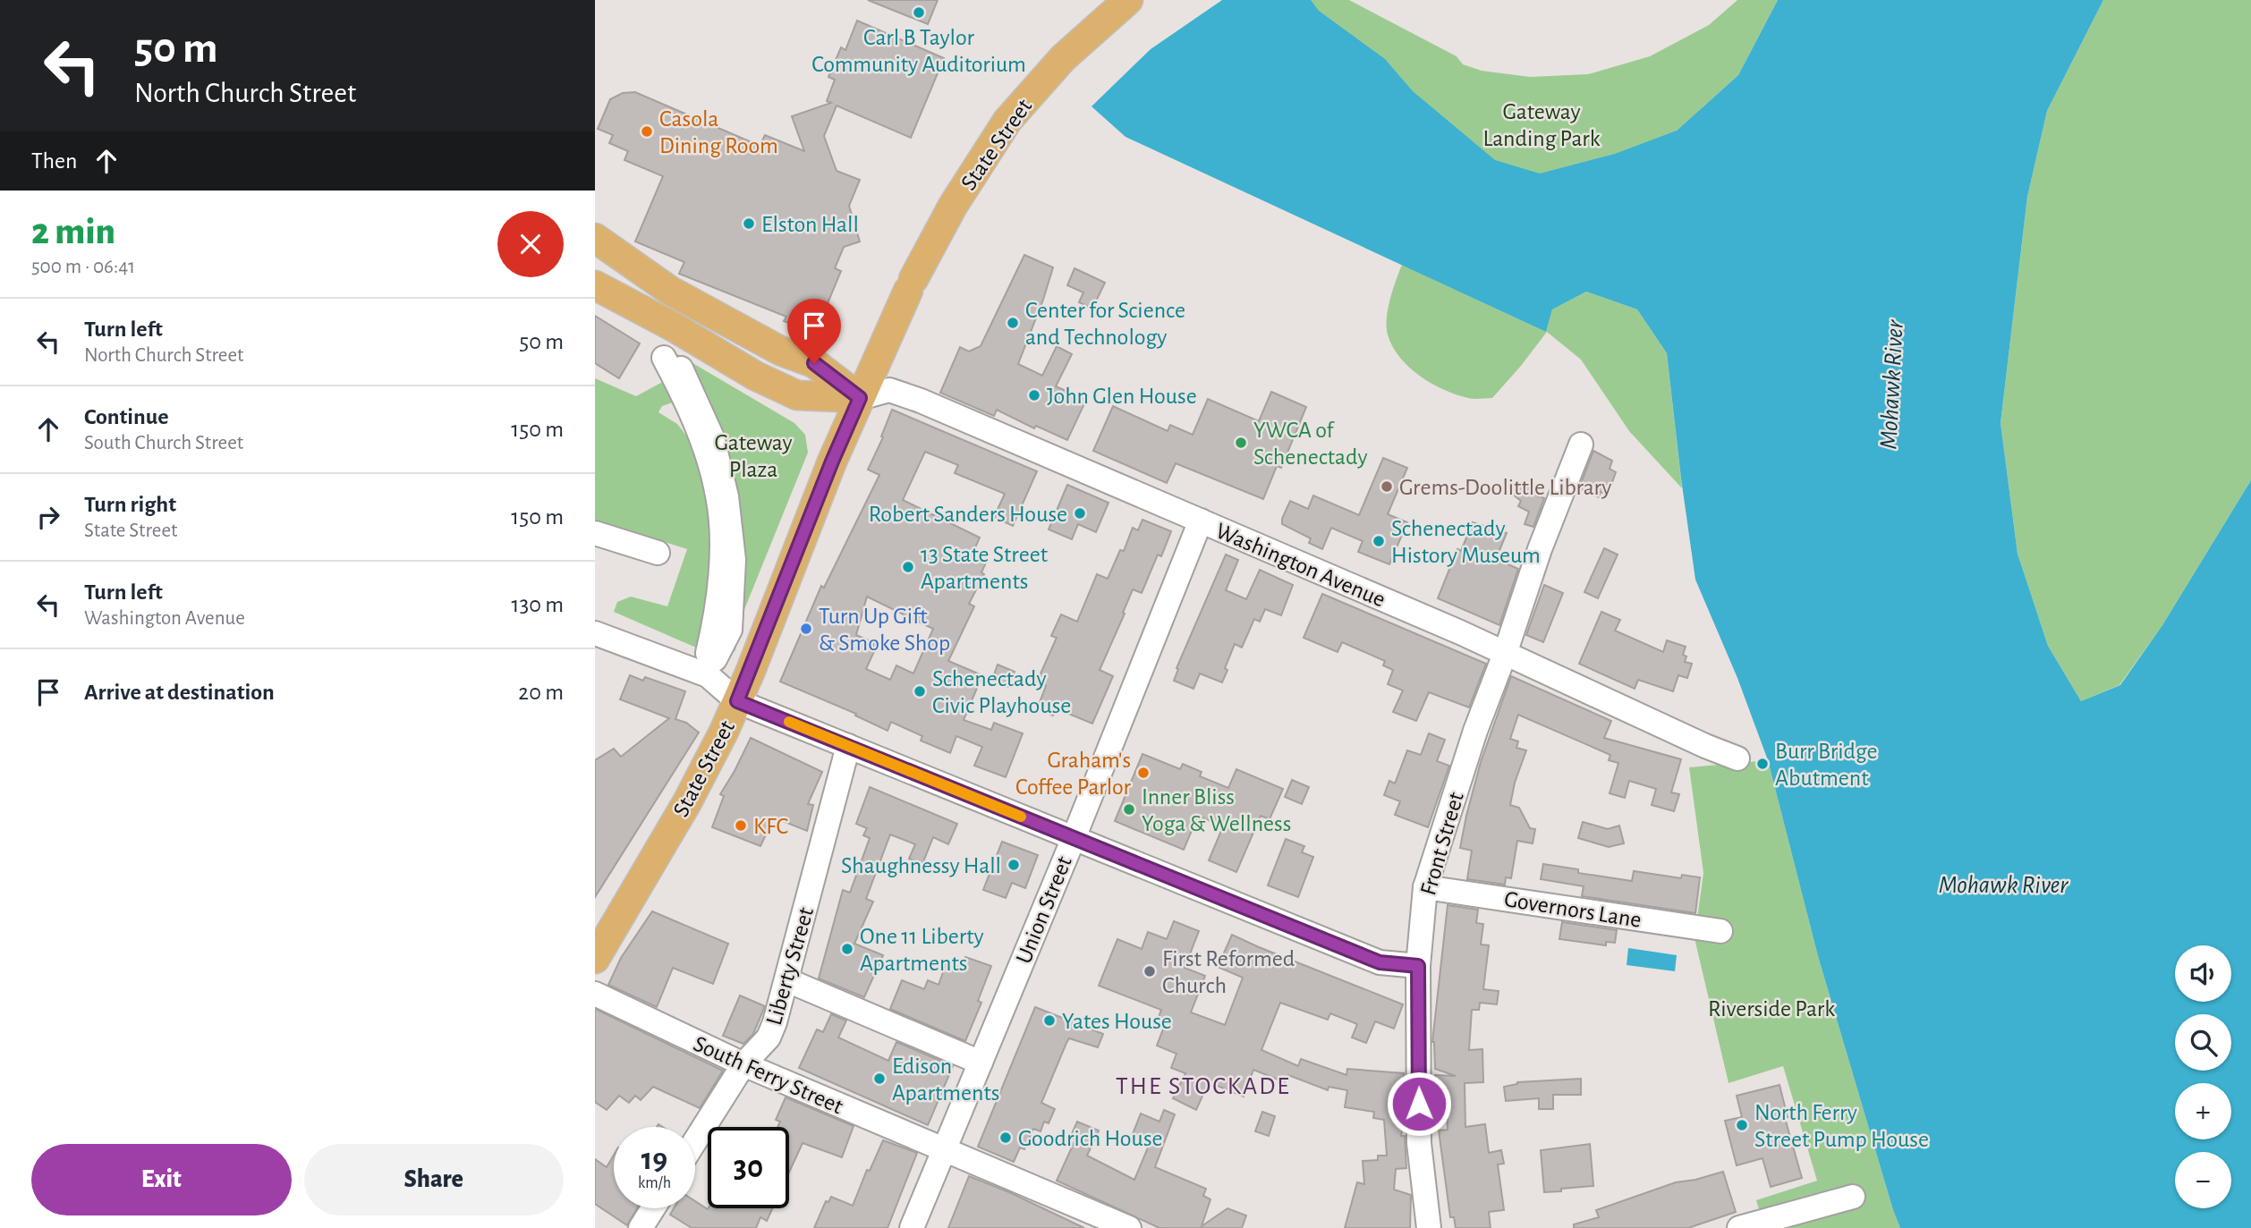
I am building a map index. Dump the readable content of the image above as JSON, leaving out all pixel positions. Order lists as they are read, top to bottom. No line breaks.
{"streets":{"main road":["State Street","Washington Avenue"],"street":["Front Street","Governors Lane","Union Street","Liberty Street","South Ferry Street"]},"crossings":[["State Street","Washington Avenue"],["Washington Avenue","Front Street"],["Washington Avenue","Union Street"],["Front Street","Governors Lane"],["Union Street","South Ferry Street"],["Liberty Street","South Ferry Street"]],"districts":["THE STOCKADE"],"water":["Mohawk River"],"parks":["Gateway Landing Park","Gateway Plaza","Riverside Park"],"places":["Carl B Taylor Community Auditorium","Casola Dining Room","Elston Hall","Center for Science and Technology","John Glen House","YWCA of Schenectady","Grems-Doolittle Library","Robert Sanders House","Schenectady History Museum","13 State Street Apartments","Turn Up Gift & Smoke Shop","Schenectady Civic Playhouse","Burr Bridge Abutment","Graham's Coffee Parlor","Inner Bliss Yoga & Wellness","KFC","Shaughnessy Hall","One 11 Liberty Apartments","First Reformed Church","Yates House","Edison Apartments","North Ferry Street Pump House","Goodrich House"],"page":{"turn":["50 m","North Church Street"],"then":"Then","heading":["2 min","500 m · 06:41"],"list":[{"name":"Turn left","note":"North Church Street","value":"50 m"},{"name":"Continue","note":"South Church Street","value":"150 m"},{"name":"Turn right","note":"State Street","value":"150 m"},{"name":"Turn left","note":"Washington Avenue","value":"130 m"},{"name":"Arrive at destination","value":"20 m"}],"map_buttons":["+","−"],"speed":"19 km/h","limit":"30","buttons":["Exit","Share"]}}
